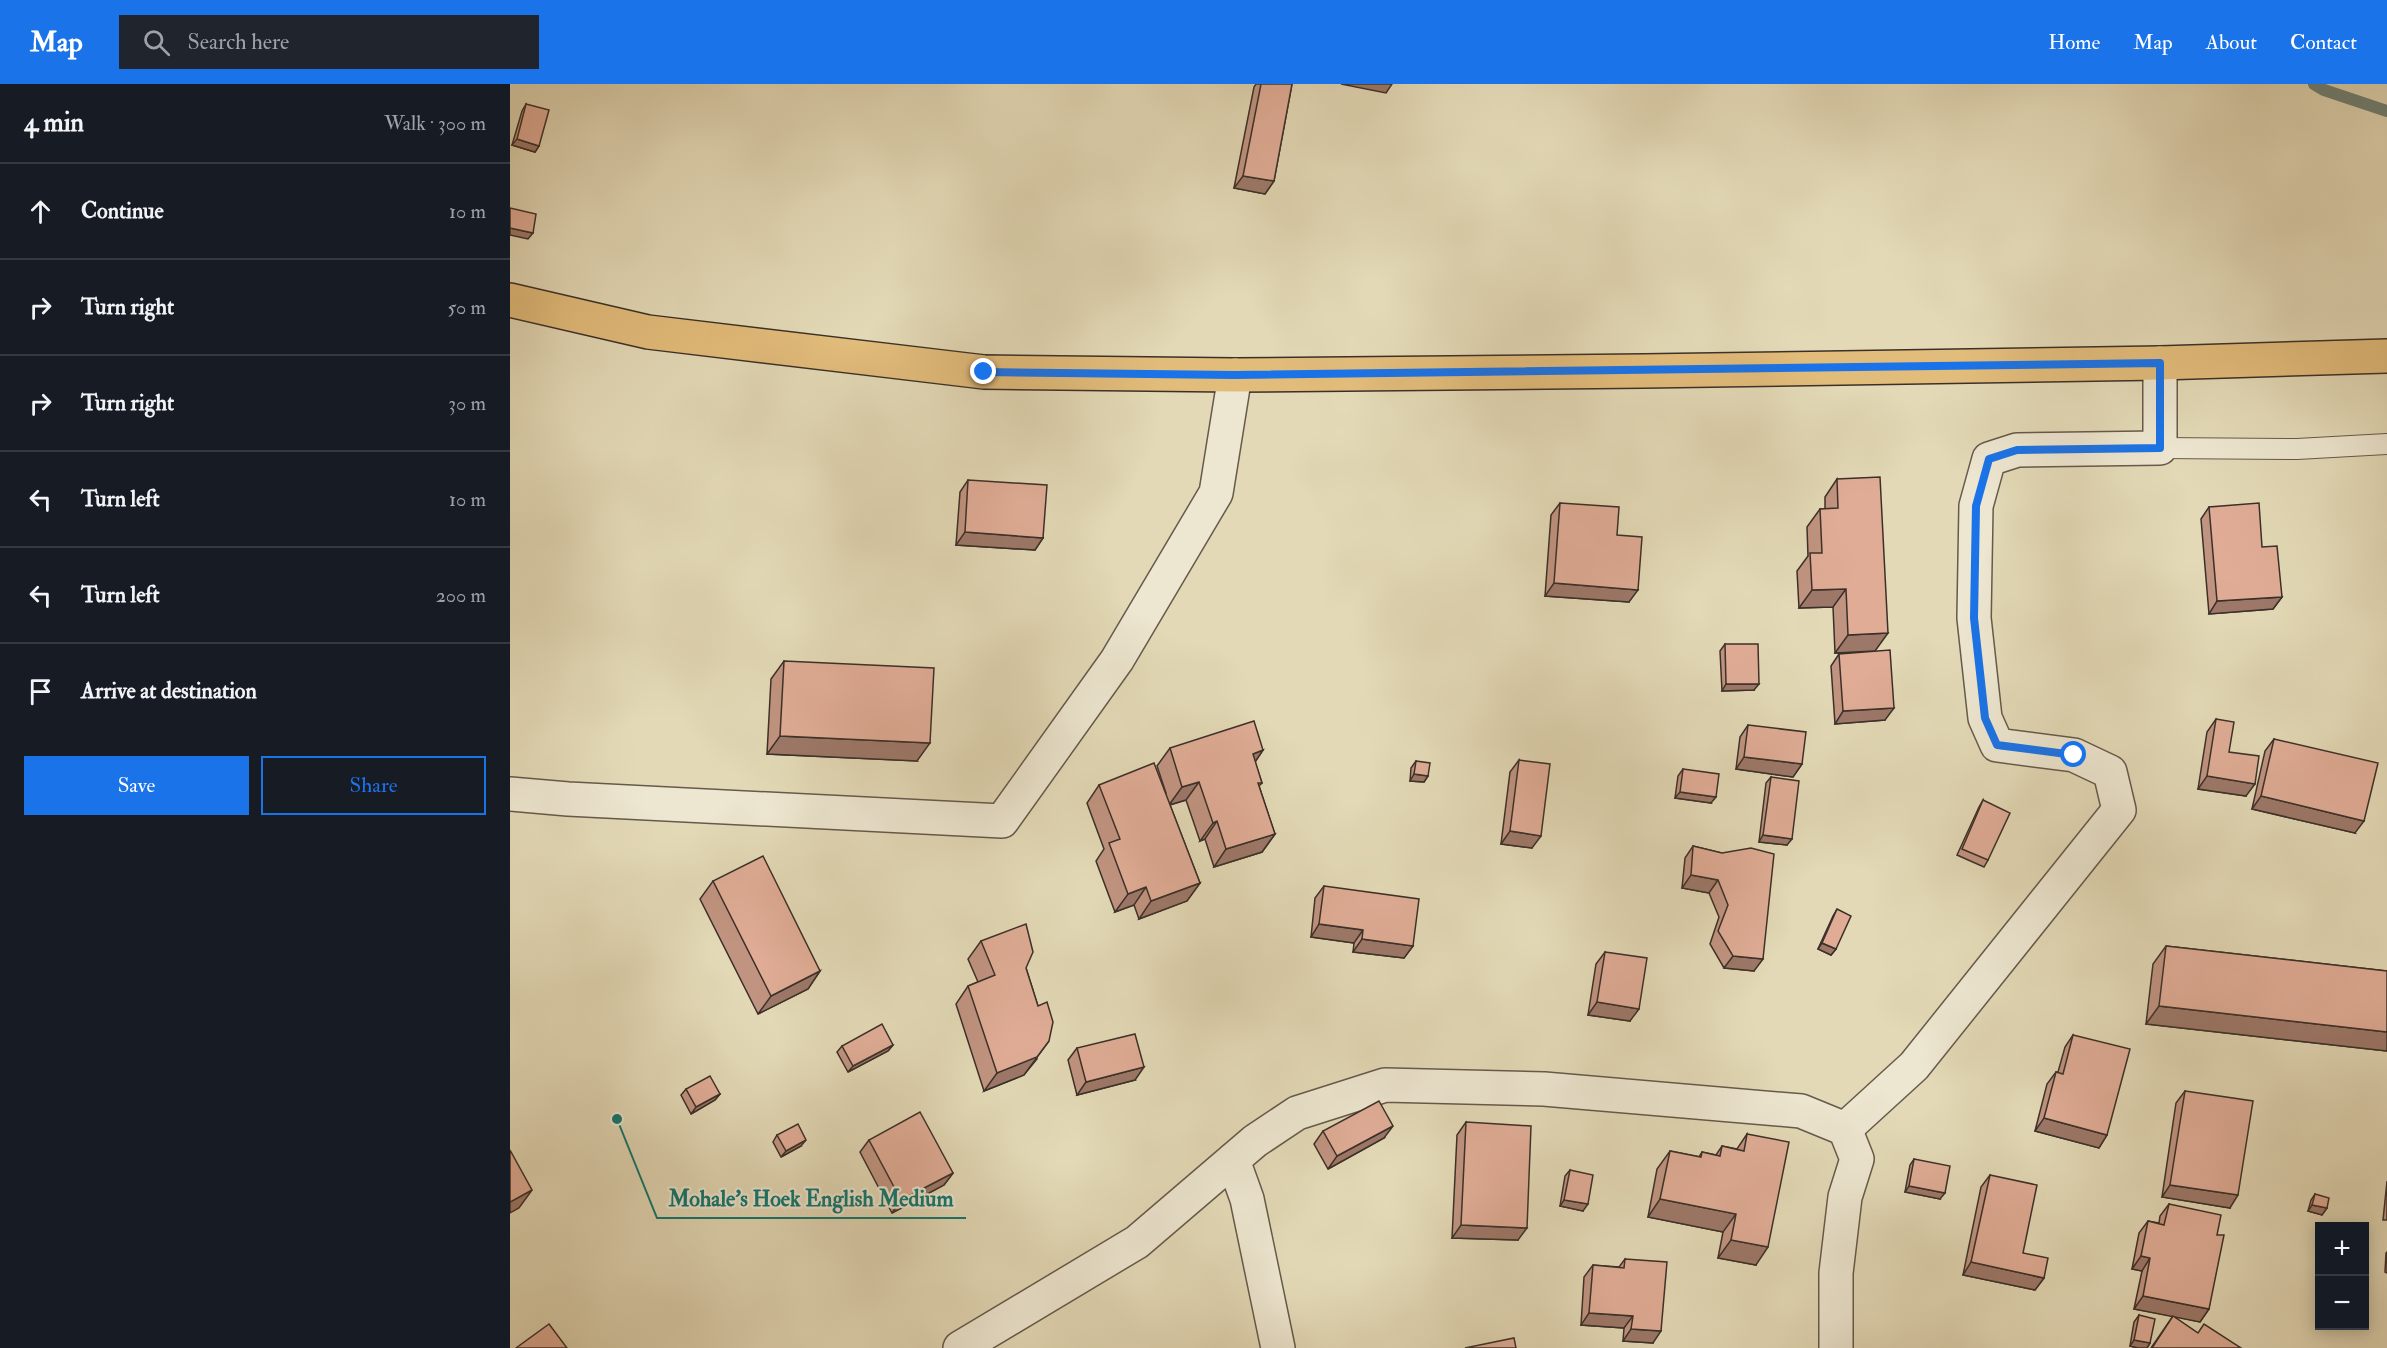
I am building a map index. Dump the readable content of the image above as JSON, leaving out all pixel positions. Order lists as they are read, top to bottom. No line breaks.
{"places":["Mohale's Hoek English Medium"],"page":{"header":"Map","search":"Search here","nav":["Home","Map","About","Contact"],"heading":["4 min","Walk · 300 m"],"list":[["Continue","10 m"],["Turn right","50 m"],["Turn right","30 m"],["Turn left","10 m"],["Turn left","200 m"],"Arrive at destination"],"buttons":["Save","Share"],"map_buttons":["+","−"]}}
